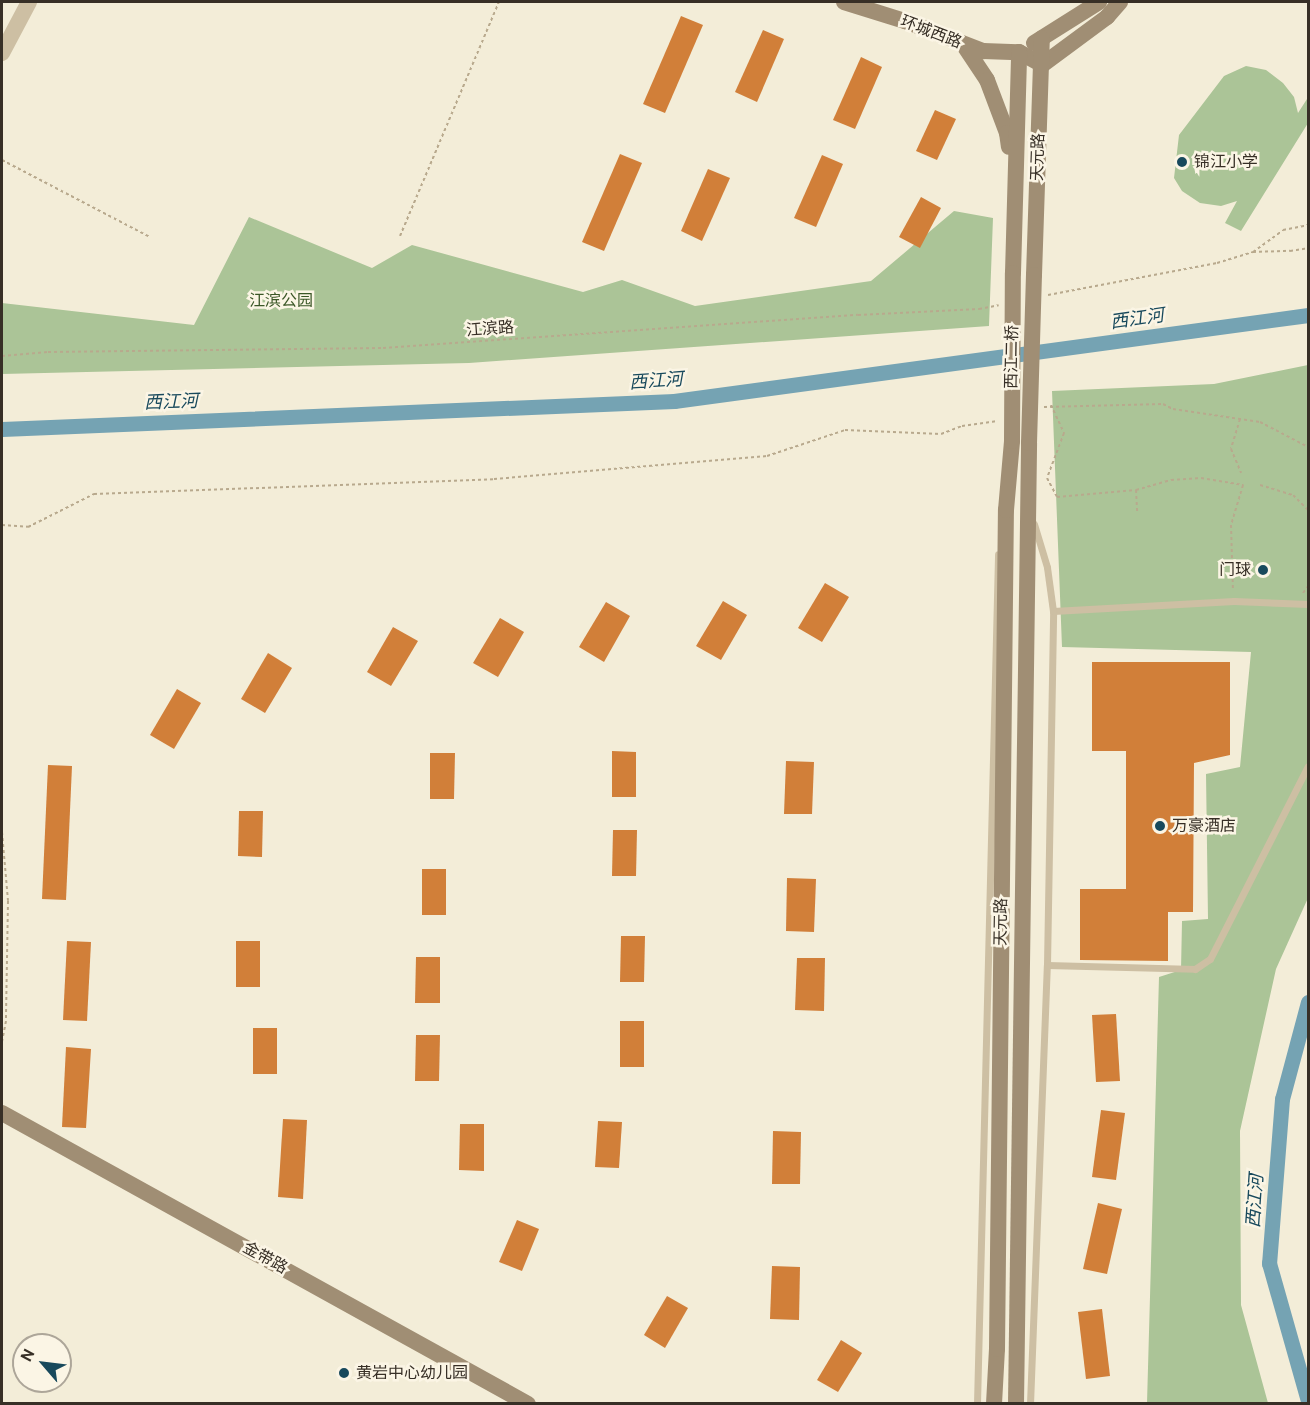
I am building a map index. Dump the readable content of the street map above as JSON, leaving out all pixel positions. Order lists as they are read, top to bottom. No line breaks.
{"streets":{"main road":["环城西路","天元路","西江二桥","金带路"],"path":["江滨路"]},"crossings":[["环城西路","天元路"],["天元路","西江二桥"]],"water":["西江河"],"parks":["江滨公园"],"places":["锦江小学","门球","万豪酒店","黄岩中心幼儿园"],"north":"top left"}
